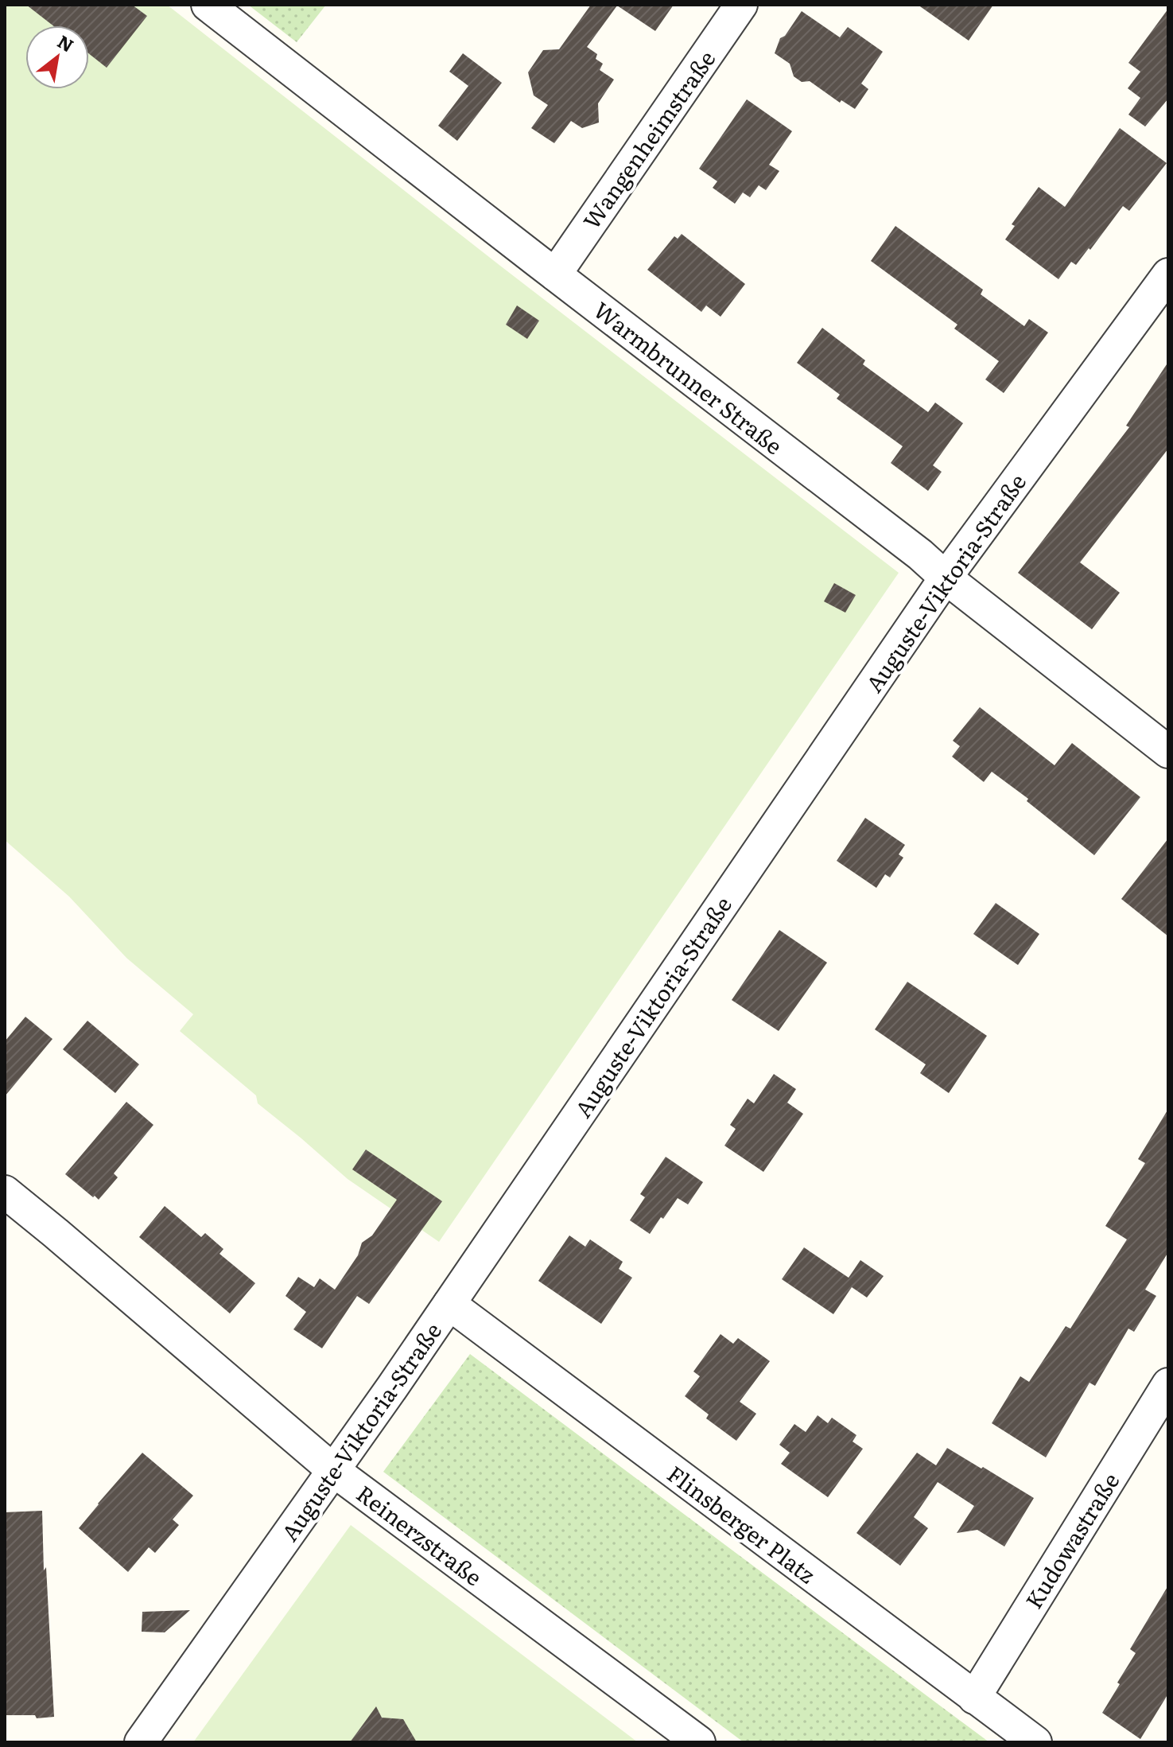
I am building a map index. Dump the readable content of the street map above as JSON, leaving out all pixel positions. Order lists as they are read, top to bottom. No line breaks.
{"streets":{"street":["Wangenheimstraße","Warmbrunner Straße","Auguste-Viktoria-Straße","Flinsberger Platz","Reinerzstraße","Kudowastraße"]},"crossings":[["Wangenheimstraße","Warmbrunner Straße"],["Warmbrunner Straße","Auguste-Viktoria-Straße"],["Auguste-Viktoria-Straße","Flinsberger Platz"],["Auguste-Viktoria-Straße","Reinerzstraße"],["Flinsberger Platz","Kudowastraße"]],"north":"top right"}
